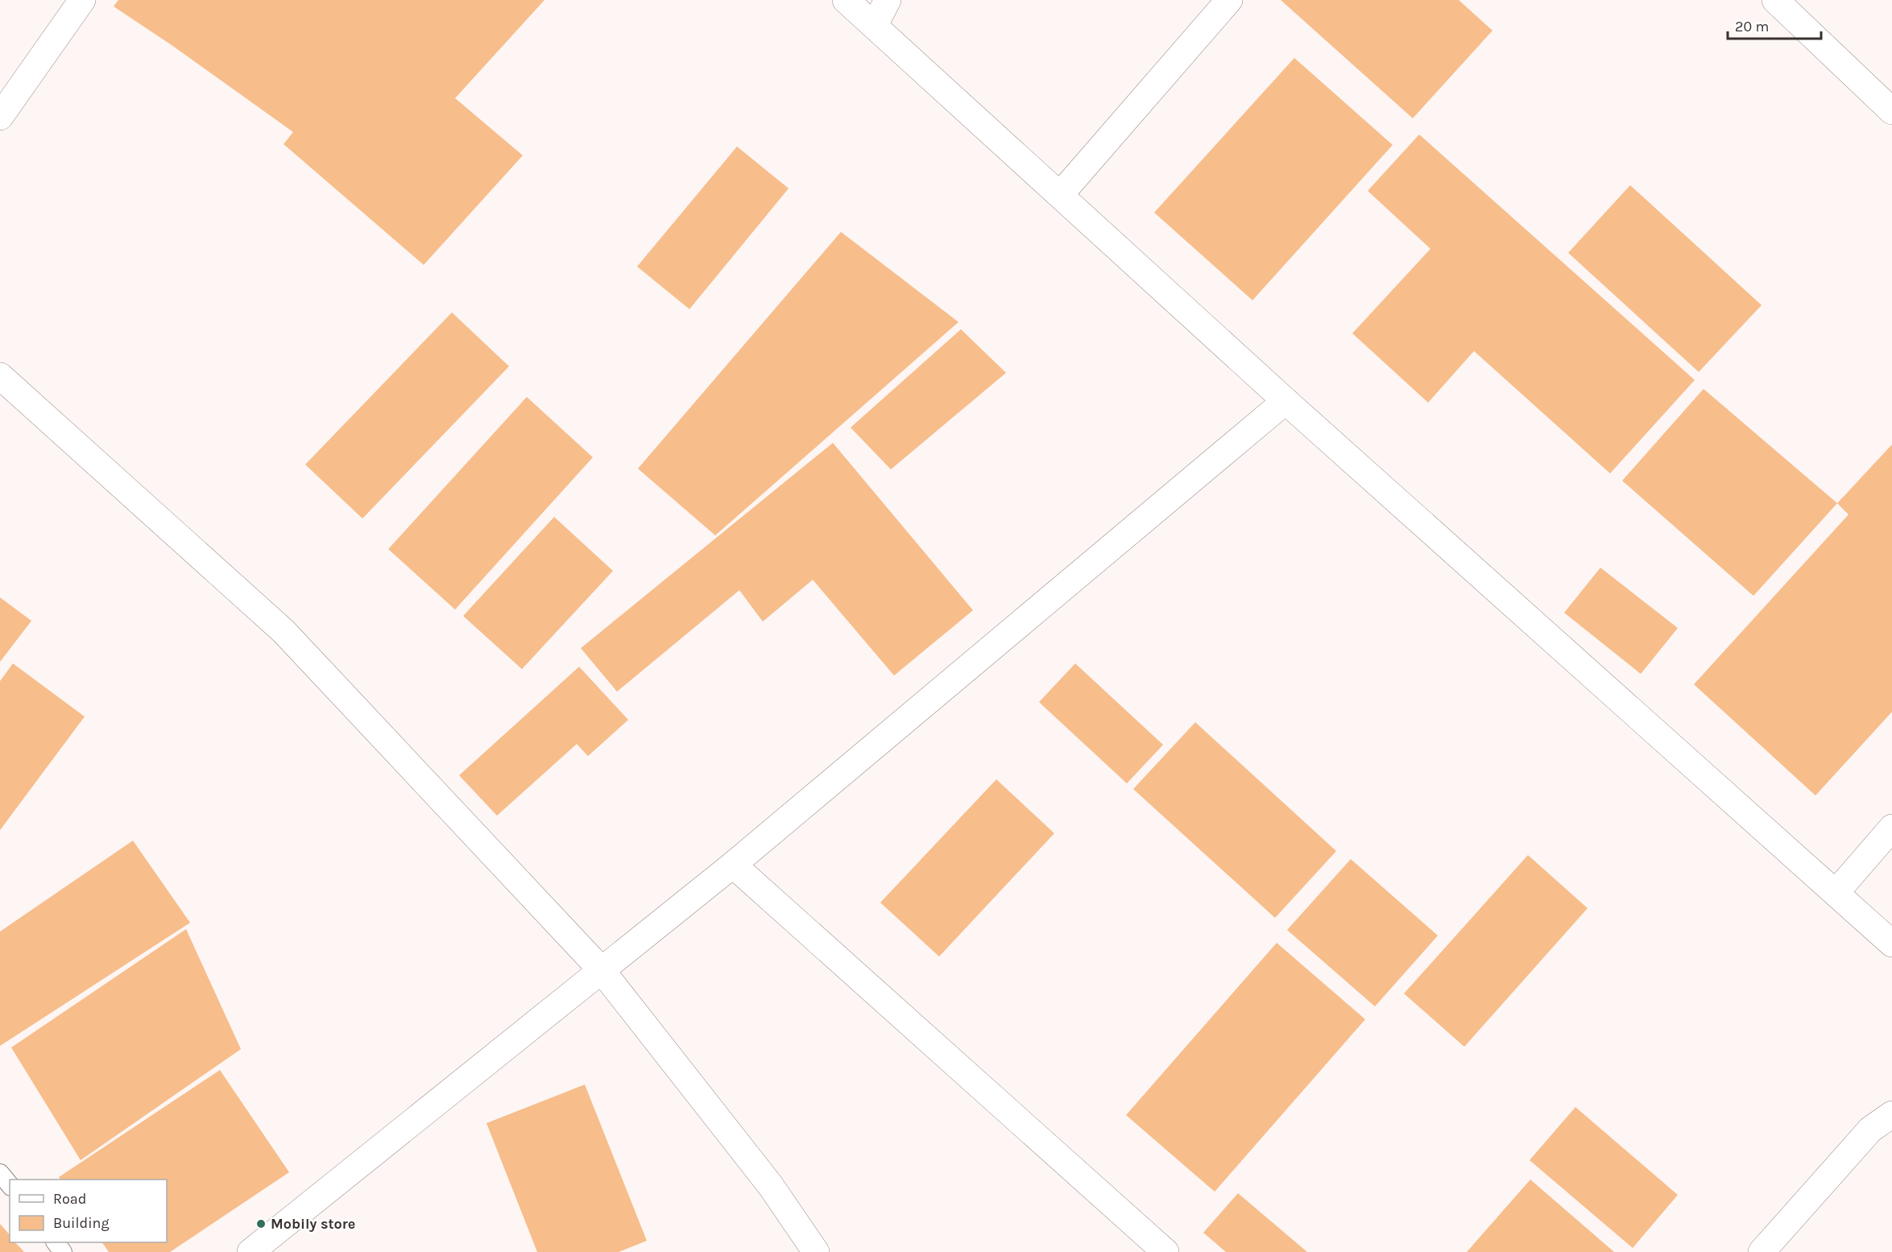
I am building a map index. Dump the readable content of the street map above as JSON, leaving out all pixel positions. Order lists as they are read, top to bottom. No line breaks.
{"places":["Mobily store"],"legend":["Road","Building"],"scale_bar":"20 m"}
